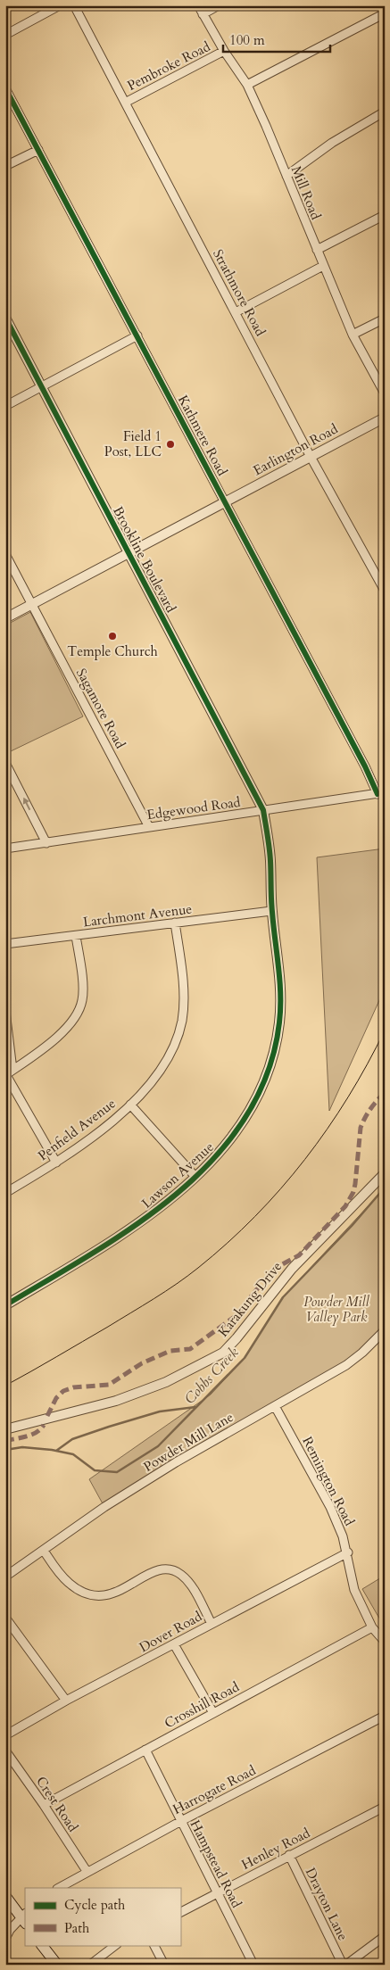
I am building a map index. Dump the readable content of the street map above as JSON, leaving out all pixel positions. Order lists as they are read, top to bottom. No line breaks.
{"streets":{"street":["Pembroke Road","Mill Road","Strathmore Road","Kathmere Road","Earlington Road","Brookline Boulevard","Sagamore Road","Edgewood Road","Larchmont Avenue","Penfield Avenue","Lawson Avenue","Karakung Drive","Powder Mill Lane","Remington Road","Dover Road","Crosshill Road","Harrogate Road","Crest Road","Henley Road","Hampstead Road","Drayton Lane"]},"crossings":[["Pembroke Road","Mill Road"],["Pembroke Road","Strathmore Road"],["Strathmore Road","Earlington Road"],["Kathmere Road","Earlington Road"],["Kathmere Road","Edgewood Road"],["Earlington Road","Brookline Boulevard"],["Earlington Road","Sagamore Road"],["Brookline Boulevard","Edgewood Road"],["Brookline Boulevard","Lawson Avenue"],["Sagamore Road","Edgewood Road"],["Edgewood Road","Lawson Avenue"],["Larchmont Avenue","Penfield Avenue"],["Larchmont Avenue","Lawson Avenue"],["Powder Mill Lane","Remington Road"],["Remington Road","Dover Road"],["Remington Road","Crosshill Road"],["Crosshill Road","Crest Road"],["Crosshill Road","Hampstead Road"],["Harrogate Road","Crest Road"],["Harrogate Road","Hampstead Road"],["Henley Road","Hampstead Road"],["Henley Road","Drayton Lane"]],"water":["Cobbs Creek"],"parks":["Powder Mill Valley Park"],"places":["Field 1 Post, LLC","Temple Church"],"legend":["Cycle path","Path"],"scale_bar":"100 m"}
